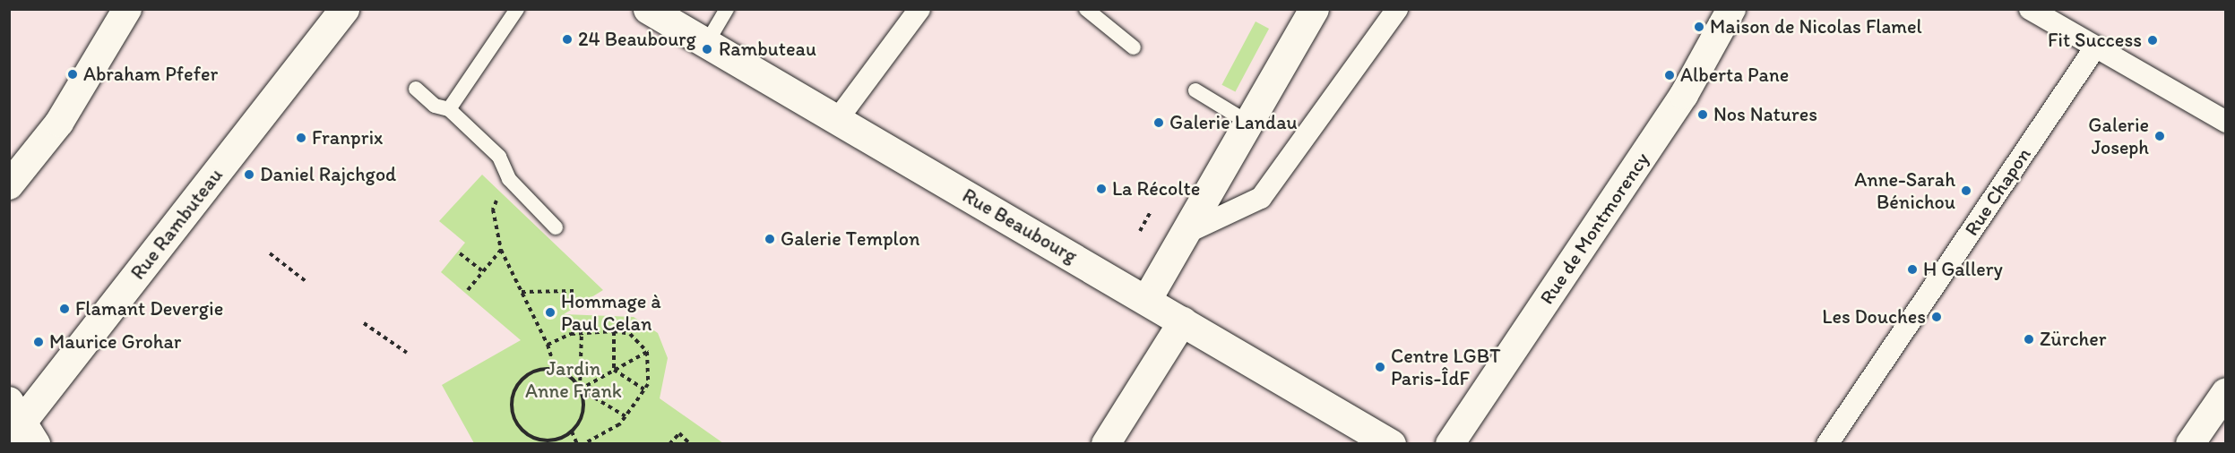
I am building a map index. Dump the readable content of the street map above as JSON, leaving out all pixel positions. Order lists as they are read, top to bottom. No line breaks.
{"streets":{"main road":["Rue Rambuteau","Rue Beaubourg"],"street":["Rue Chapon","Rue de Montmorency"]},"parks":["Jardin Anne Frank"],"places":["Maison de Nicolas Flamel","24 Beaubourg","Fit Success","Rambuteau","Abraham Pfefer","Alberta Pane","Nos Natures","Galerie Landau","Galerie Joseph","Franprix","Daniel Rajchgod","La Récolte","Anne-Sarah Bénichou","Galerie Templon","H Gallery","Flamant Devergie","Hommage à Paul Celan","Les Douches","Zürcher","Maurice Grohar","Centre LGBT Paris-ÎdF"]}
